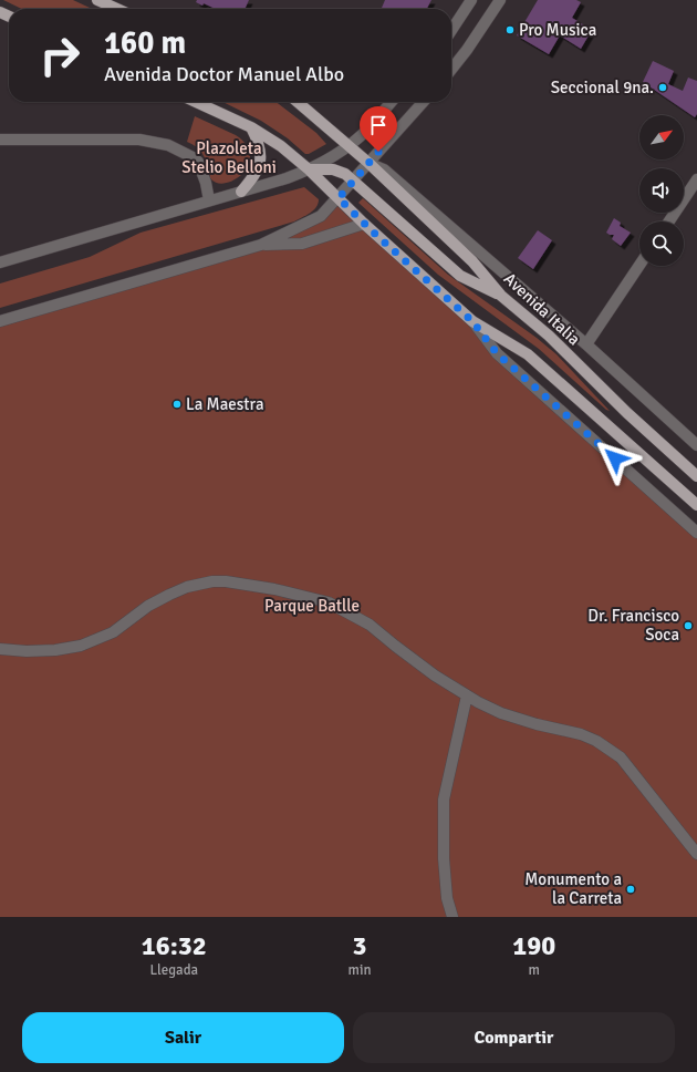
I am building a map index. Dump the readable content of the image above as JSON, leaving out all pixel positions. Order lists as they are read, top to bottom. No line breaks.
{"streets":{"main road":["Avenida Italia"]},"parks":["Plazoleta Stelio Belloni","Parque Batlle"],"places":["Pro Musica","Seccional 9na.","La Maestra","Dr. Francisco Soca","Monumento a la Carreta"],"north":"top right","page":{"turn":["160 m","Avenida Doctor Manuel Albo"],"eta":["16:32","Llegada","3","min","190","m"],"buttons":["Salir","Compartir"]}}
